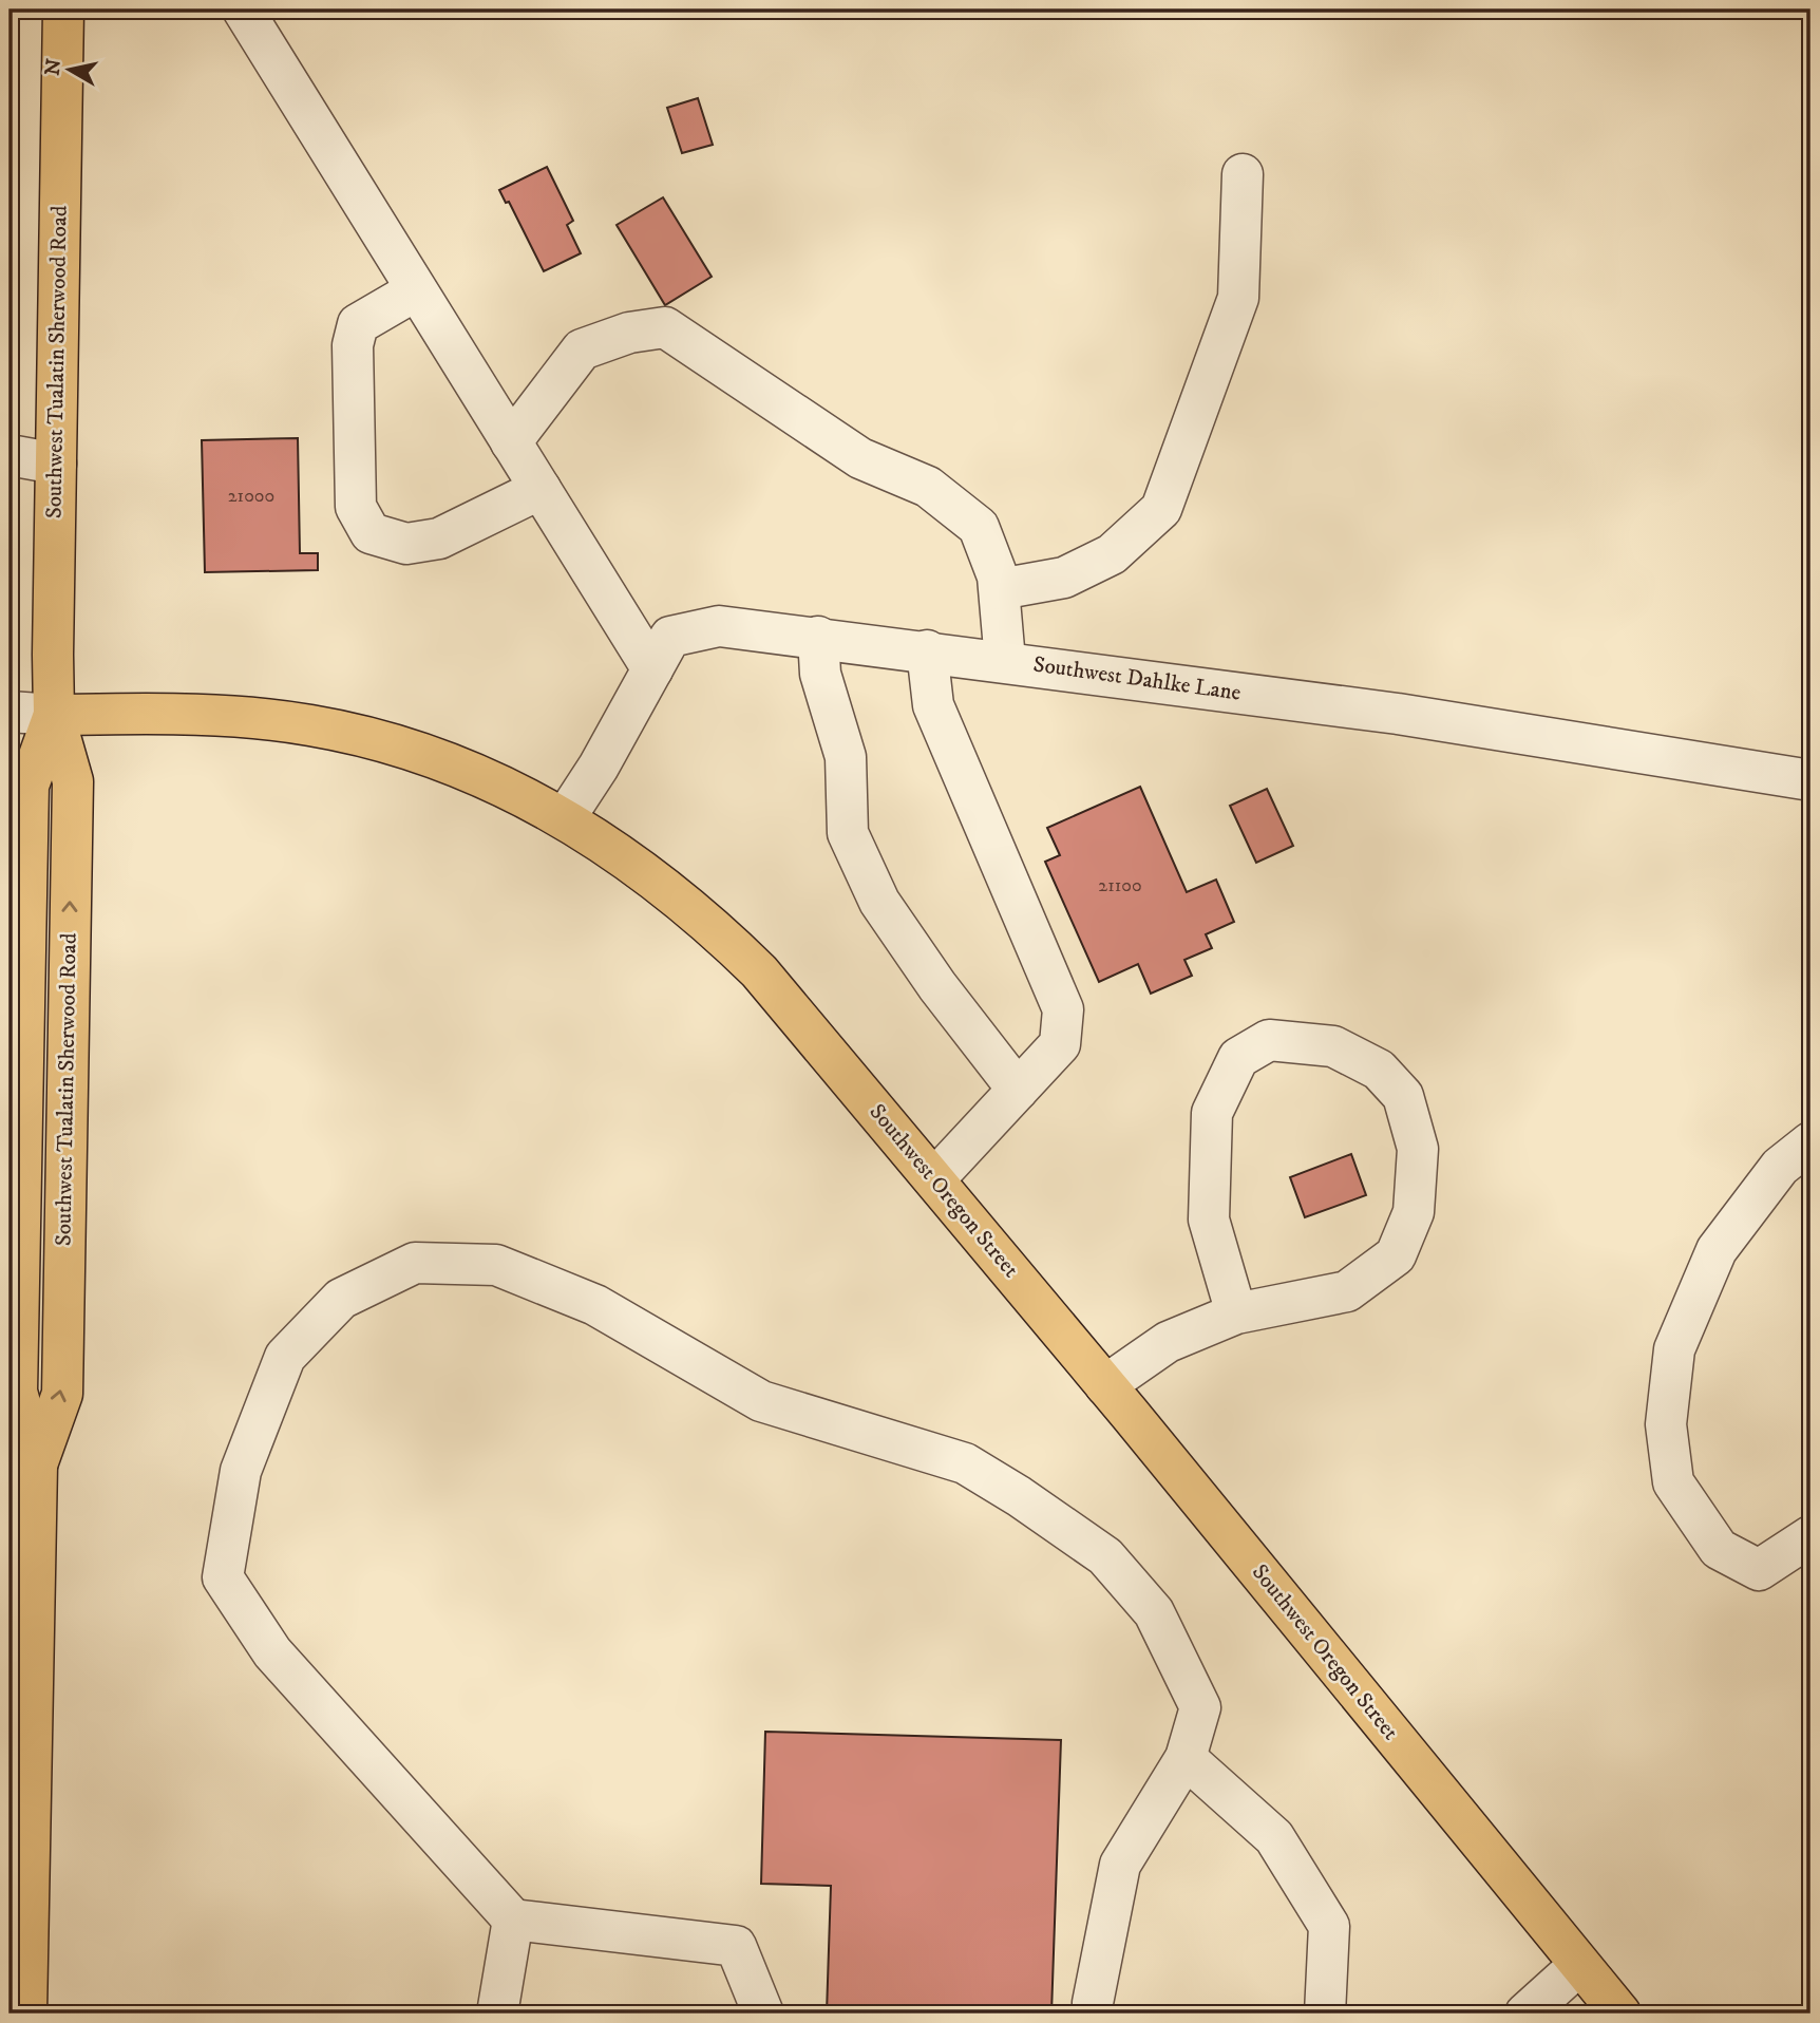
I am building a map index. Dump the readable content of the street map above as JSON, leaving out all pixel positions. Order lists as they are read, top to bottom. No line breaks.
{"streets":{"main road":["Southwest Tualatin Sherwood Road","Southwest Oregon Street"],"street":["Southwest Dahlke Lane"]},"crossings":[["Southwest Tualatin Sherwood Road","Southwest Oregon Street"],["Southwest Dahlke Lane","Southwest Oregon Street"]],"house_numbers":["21000","21100"],"north":"left"}
